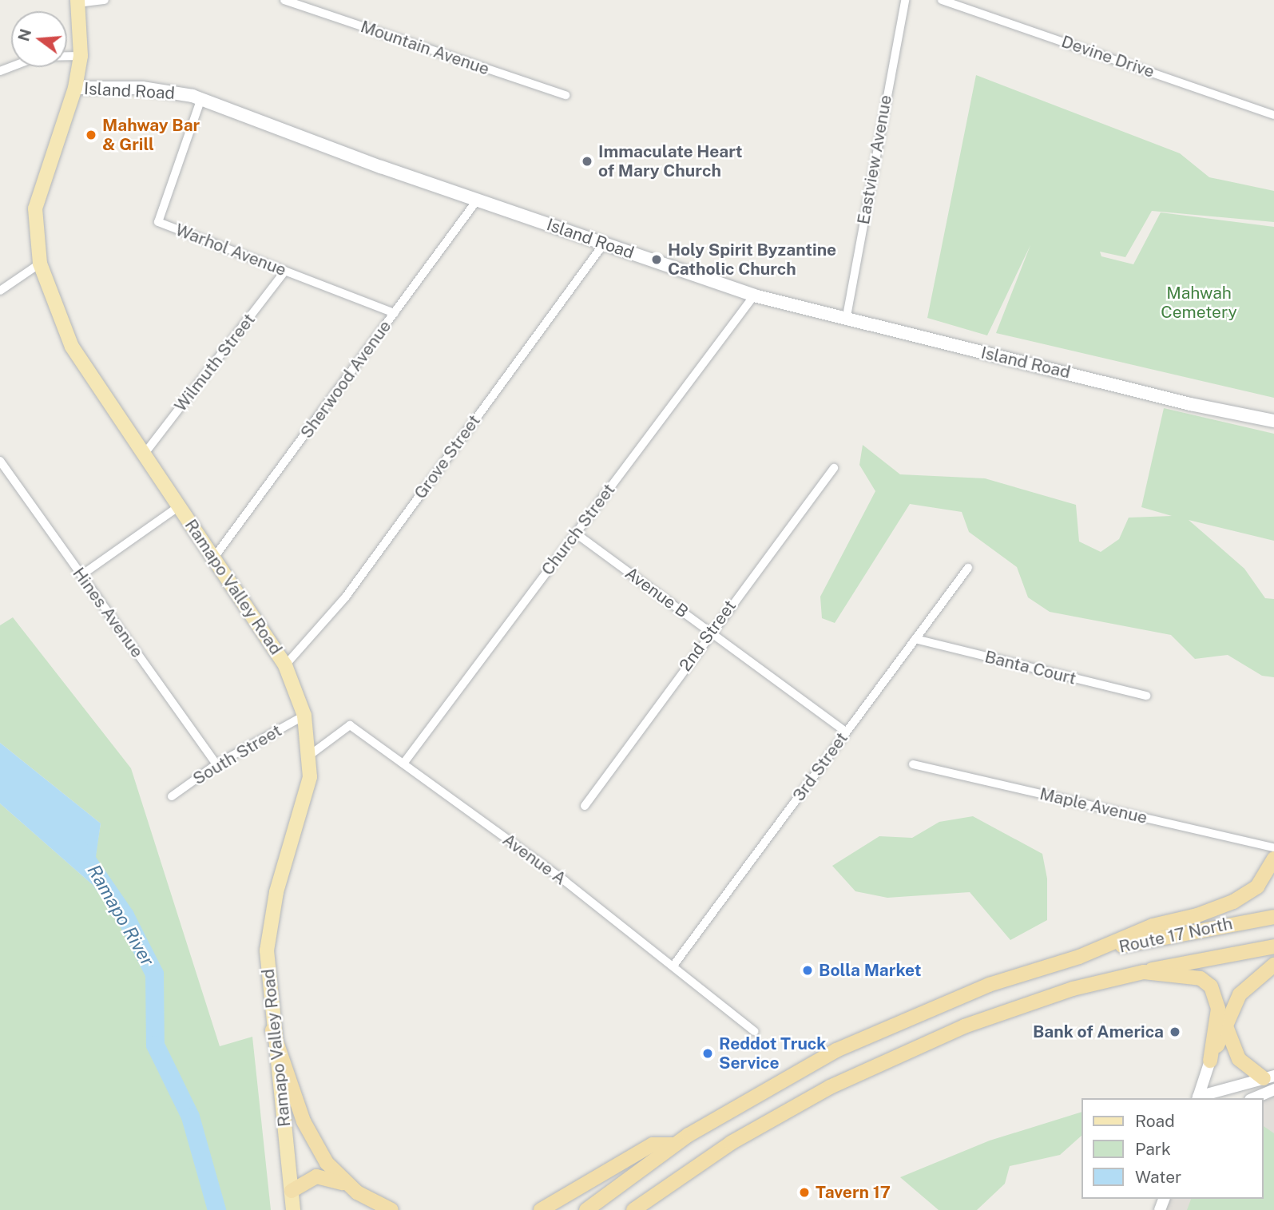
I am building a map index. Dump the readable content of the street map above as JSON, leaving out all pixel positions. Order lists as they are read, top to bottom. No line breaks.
{"streets":{"highway":["Route 17 North"],"main road":["Island Road","Ramapo Valley Road"],"street":["Mountain Avenue","Devine Drive","Eastview Avenue","Warhol Avenue","Wilmuth Street","Sherwood Avenue","Grove Street","Church Street","Avenue B","Hines Avenue","2nd Street","Banta Court","South Street","3rd Street","Maple Avenue","Avenue A"]},"crossings":[["Island Road","Eastview Avenue"],["Island Road","Warhol Avenue"],["Island Road","Sherwood Avenue"],["Island Road","Grove Street"],["Island Road","Church Street"],["Island Road","Ramapo Valley Road"],["Warhol Avenue","Wilmuth Street"],["Warhol Avenue","Sherwood Avenue"],["Wilmuth Street","Ramapo Valley Road"],["Sherwood Avenue","Ramapo Valley Road"],["Grove Street","Ramapo Valley Road"],["Church Street","Avenue B"],["Church Street","Avenue A"],["Ramapo Valley Road","South Street"],["Ramapo Valley Road","Avenue A"],["Avenue B","2nd Street"],["Avenue B","3rd Street"],["Hines Avenue","South Street"],["Banta Court","3rd Street"],["3rd Street","Avenue A"]],"water":["Ramapo River"],"parks":["Mahwah Cemetery"],"places":["Mahway Bar & Grill","Immaculate Heart of Mary Church","Holy Spirit Byzantine Catholic Church","Bolla Market","Bank of America","Reddot Truck Service","Tavern 17"],"legend":["Road","Park","Water"],"north":"left"}
